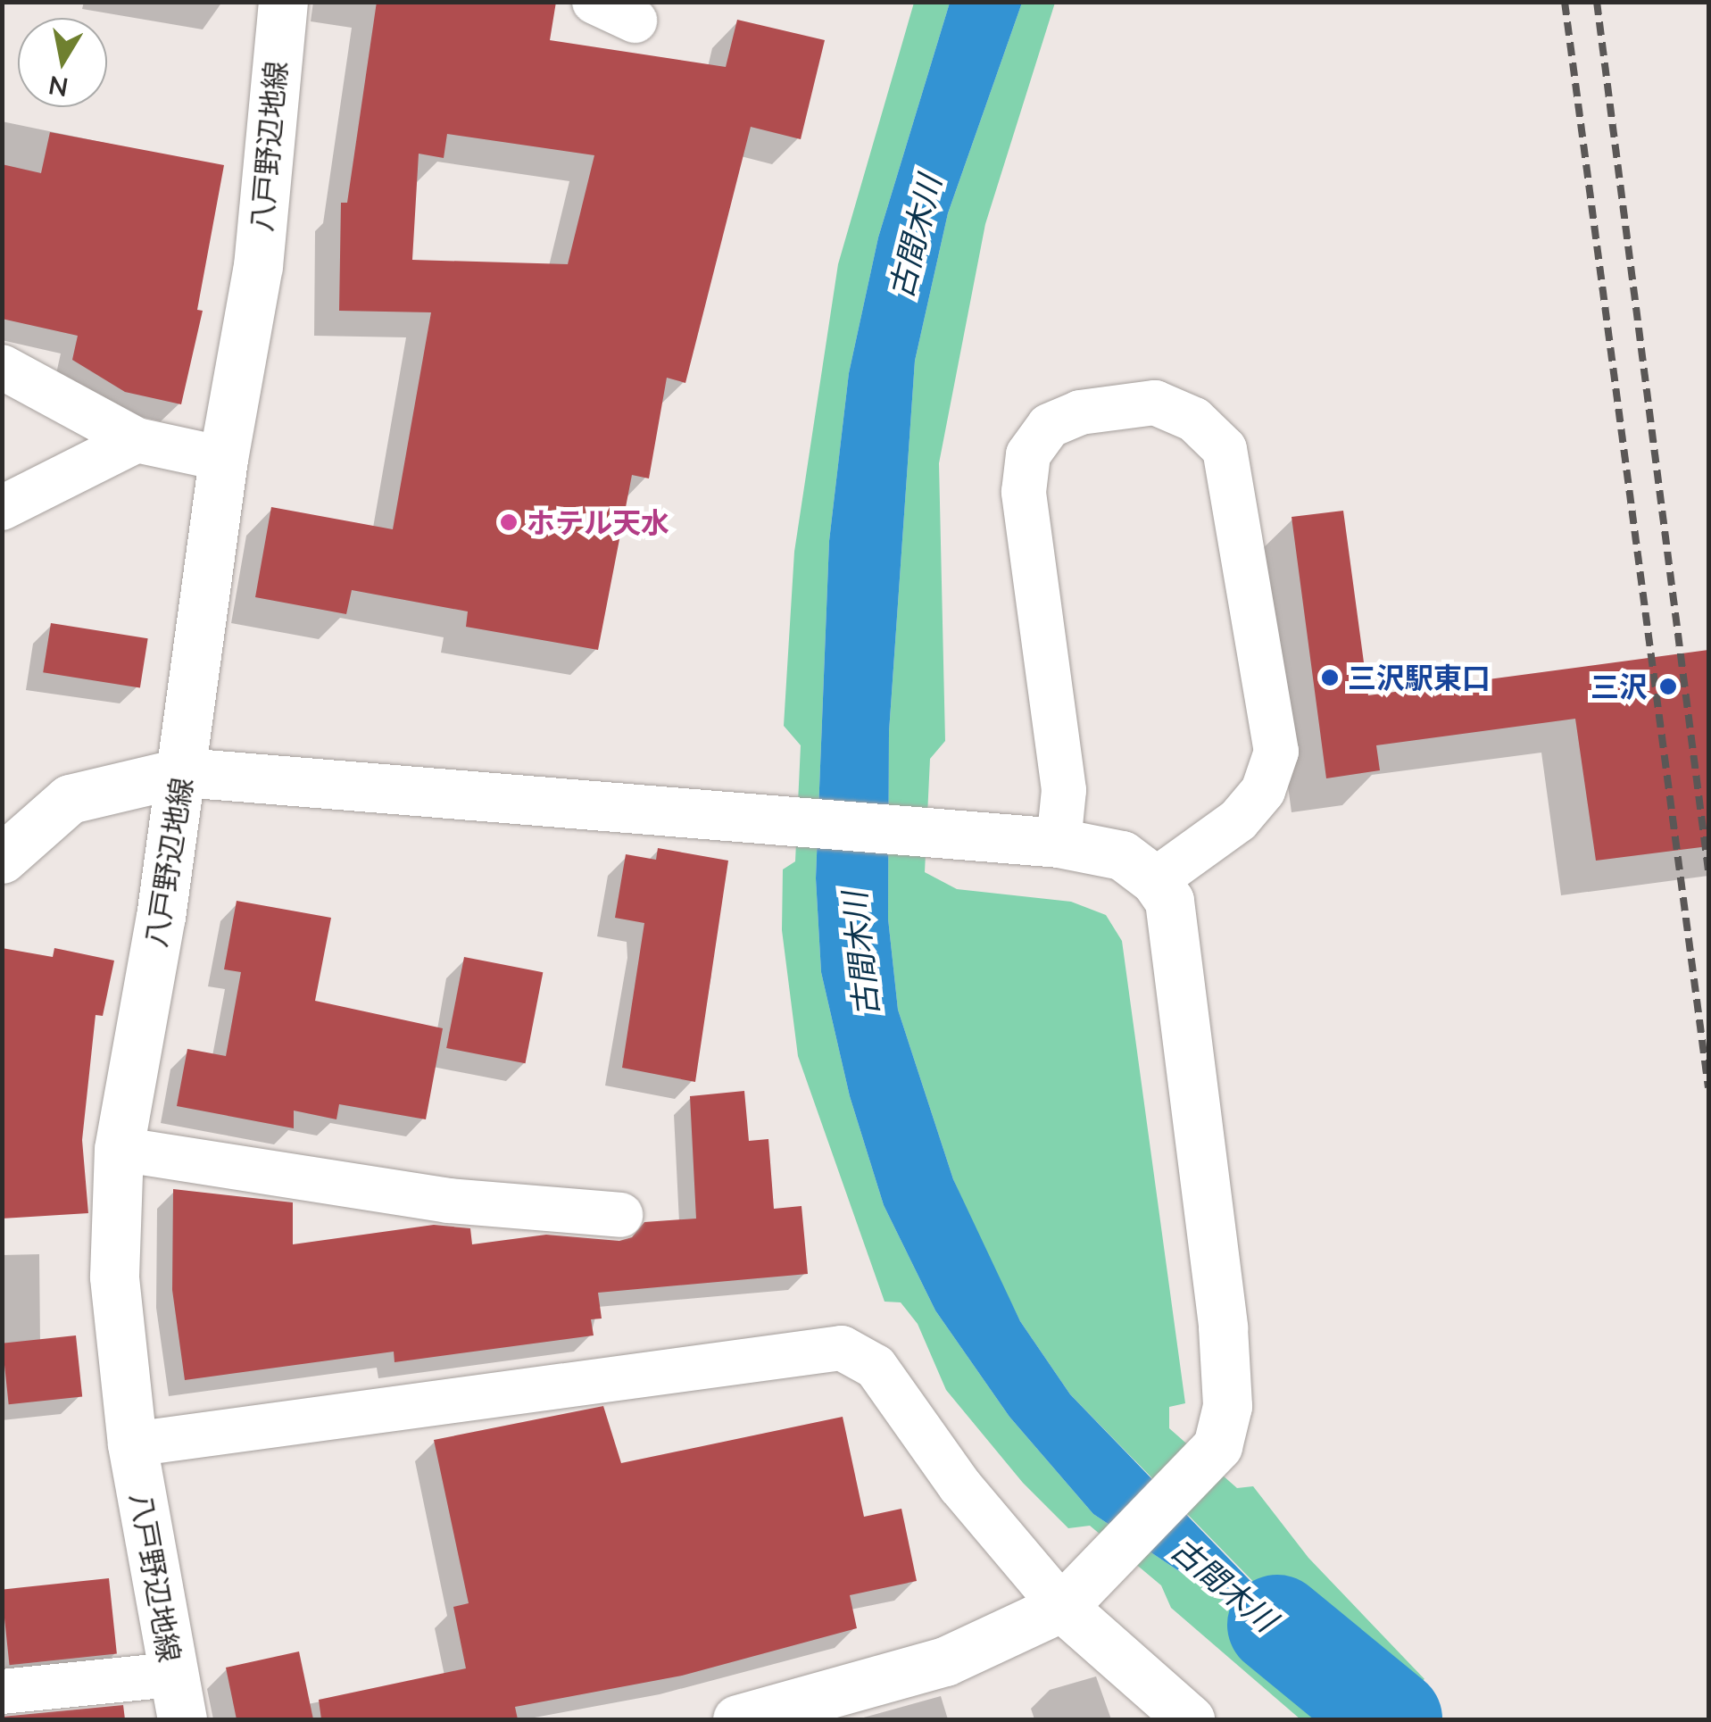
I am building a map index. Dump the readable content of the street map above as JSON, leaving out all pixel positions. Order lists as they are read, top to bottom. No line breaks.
{"streets":{"street":["八戸野辺地線"]},"water":["古間木川"],"places":["ホテル天水","三沢駅東口","三沢"],"north":"bottom"}
